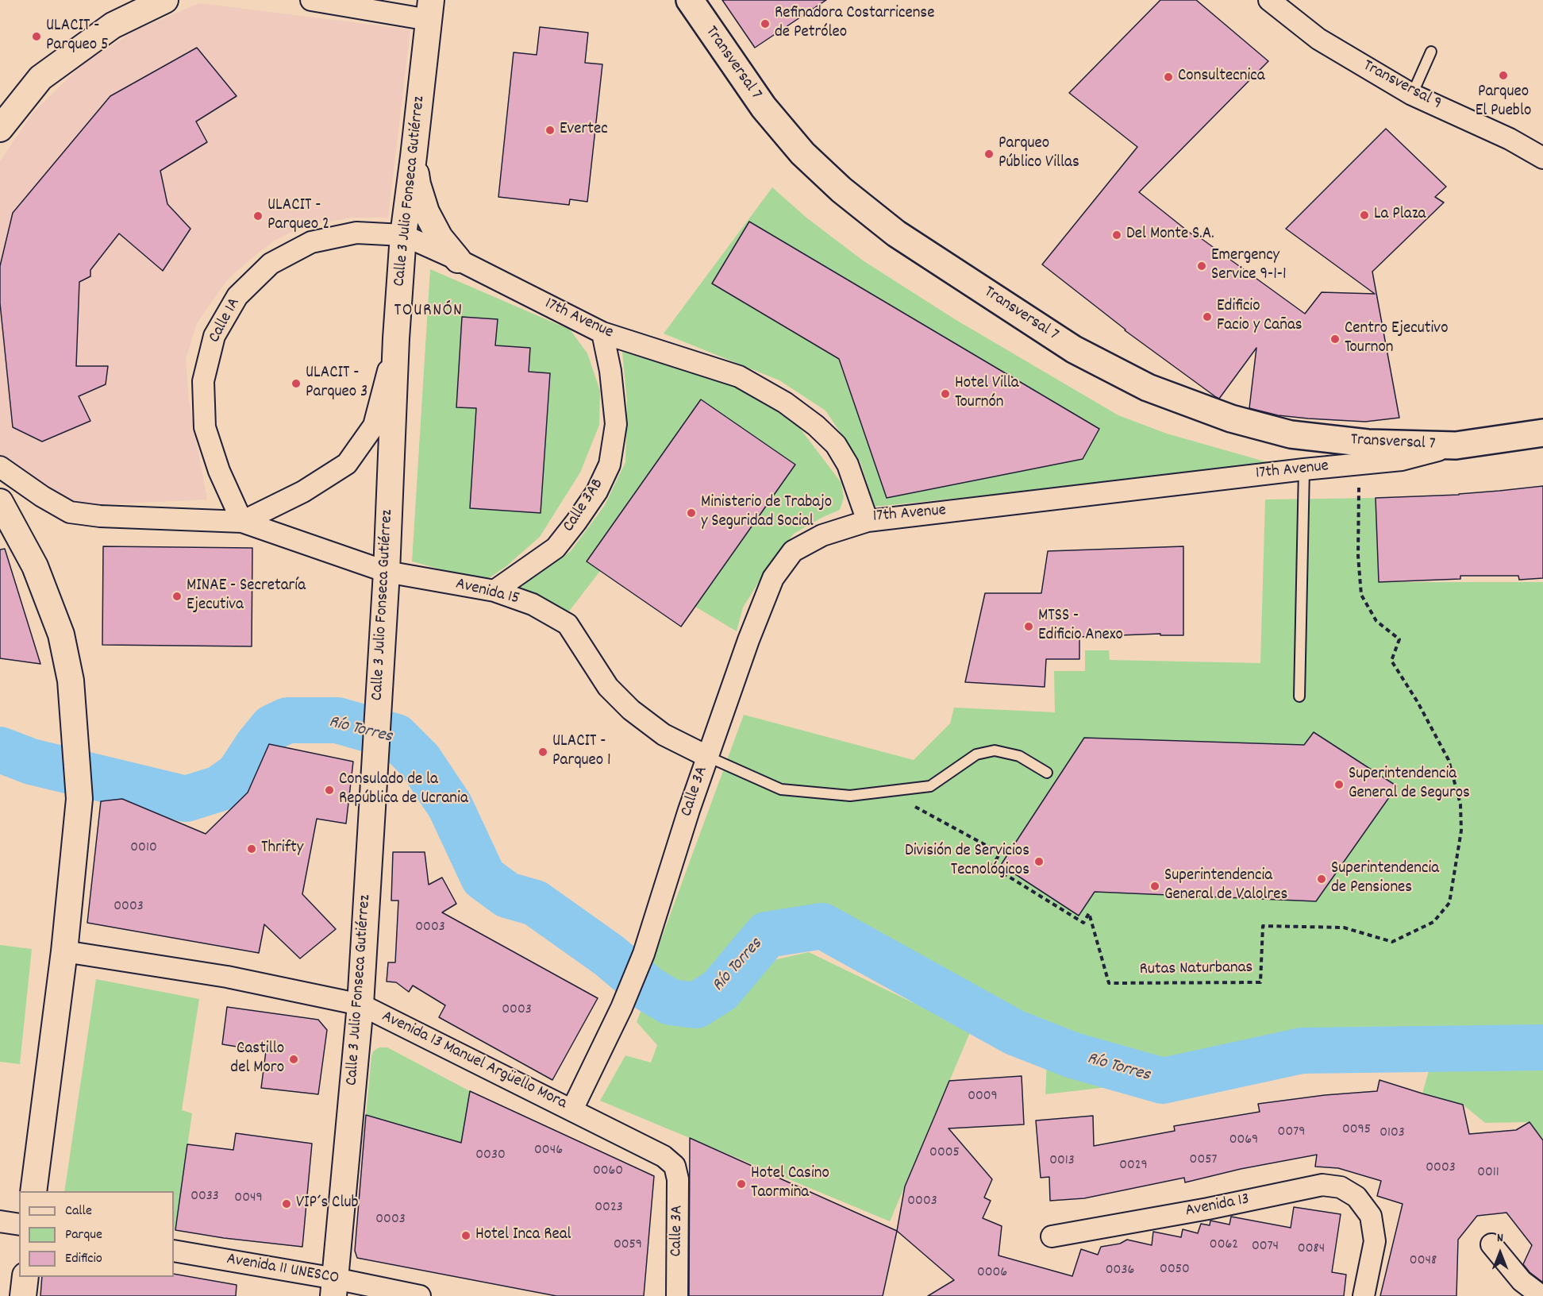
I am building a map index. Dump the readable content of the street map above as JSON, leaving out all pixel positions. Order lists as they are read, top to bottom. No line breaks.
{"streets":{"main road":["Transversal 7"],"street":["Transversal 9","Calle 3 Julio Fonseca Gutiérrez","17th Avenue","Calle 1A","Calle 3AB","Avenida 15","Calle 3A","Avenida 13 Manuel Argüello Mora","Avenida 13","Avenida 11 UNESCO"],"path":["Rutas Naturbanas"]},"crossings":[["Transversal 7","17th Avenue"],["Calle 3 Julio Fonseca Gutiérrez","17th Avenue"],["Calle 3 Julio Fonseca Gutiérrez","Calle 1A"],["Calle 3 Julio Fonseca Gutiérrez","Avenida 15"],["Calle 3 Julio Fonseca Gutiérrez","Avenida 13 Manuel Argüello Mora"],["Calle 3 Julio Fonseca Gutiérrez","Avenida 11 UNESCO"],["17th Avenue","Calle 1A"],["17th Avenue","Calle 3AB"],["17th Avenue","Calle 3A"],["17th Avenue","Rutas Naturbanas"],["Calle 1A","Avenida 15"],["Calle 3AB","Avenida 15"],["Avenida 15","Calle 3A"],["Calle 3A","Avenida 13 Manuel Argüello Mora"]],"districts":["TOURNÓN"],"water":["Río Torres"],"places":["Refinadora Costarricense de Petróleo","ULACIT - Parqueo 5","Parqueo El Pueblo","Consultecnica","Evertec","Parqueo Público Villas","La Plaza","ULACIT - Parqueo 2","Del Monte S.A.","Emergency Service 9-1-1","Edificio Facio y Cañas","Centro Ejecutivo Tournon","ULACIT - Parqueo 3","Hotel Villa Tournón","Ministerio de Trabajo y Seguridad Social","MINAE - Secretaría Ejecutiva","MTSS - Edificio Anexo","ULACIT - Parqueo 1","Superintendencia General de Seguros","Consulado de la República de Ucrania","Thrifty","División de Servicios Tecnológicos","Superintendencia de Pensiones","Superintendencia General de Valolres","Castillo del Moro","Hotel Casino Taormina","VIP´s Club","Hotel Inca Real"],"house_numbers":["0010","0003","0003","0003","0009","0095","0079","0103","0069","0046","0005","0030","0057","0013","0029","0003","0060","0011","0033","0049","0003","0023","0003","0059","0062","0074","0084","0048","0050","0036","0006"],"legend":["Calle","Parque","Edificio"],"north":"top"}
